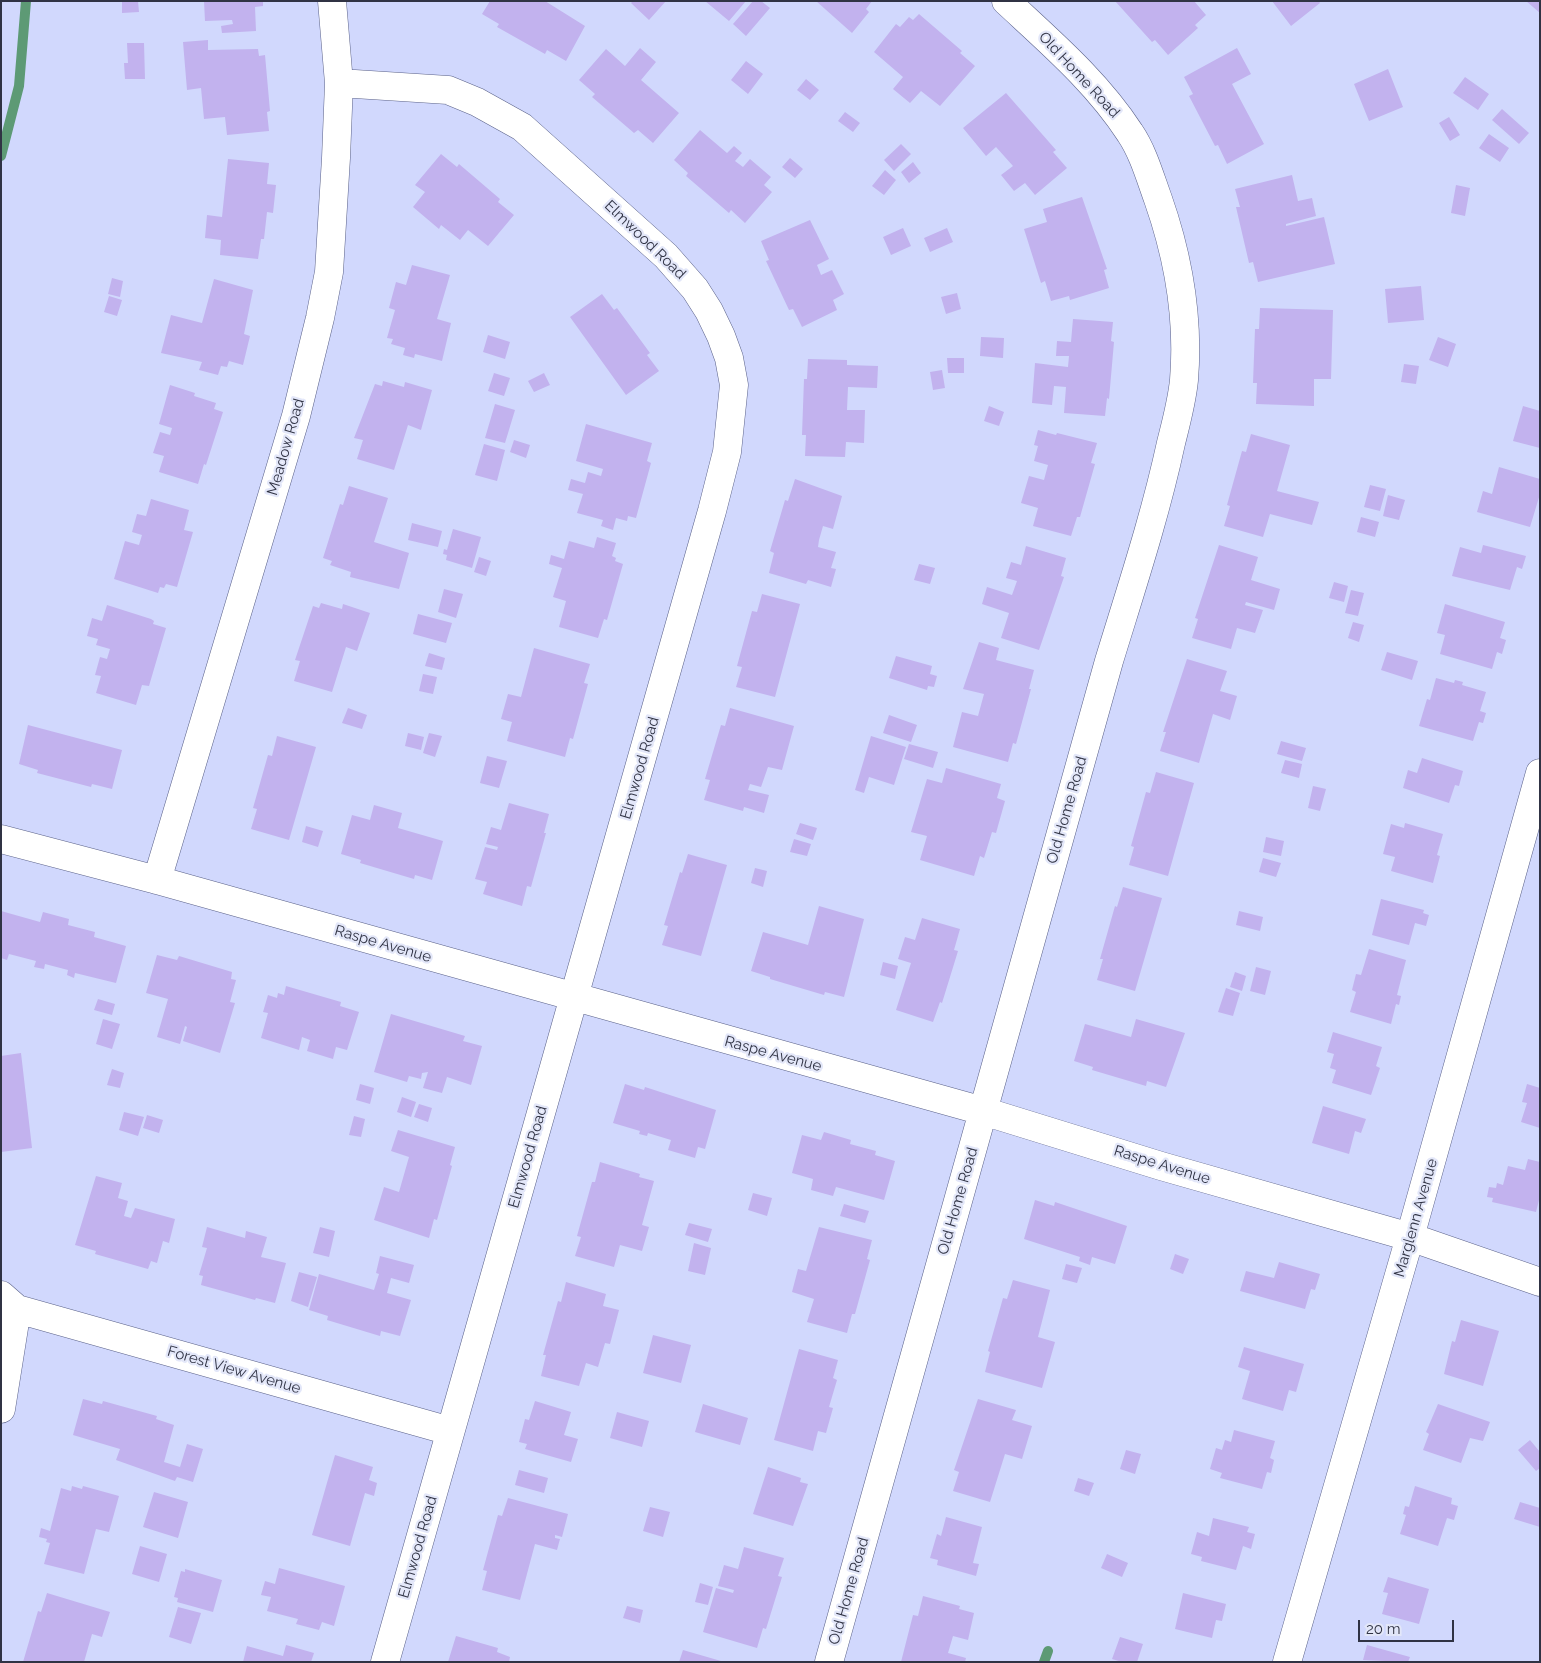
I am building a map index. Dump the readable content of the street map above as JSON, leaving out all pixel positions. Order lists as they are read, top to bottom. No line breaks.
{"streets":{"street":["Old Home Road","Elmwood Road","Meadow Road","Raspe Avenue","Marglenn Avenue","Forest View Avenue"]},"crossings":[["Old Home Road","Raspe Avenue"],["Elmwood Road","Meadow Road"],["Elmwood Road","Raspe Avenue"],["Elmwood Road","Forest View Avenue"],["Meadow Road","Raspe Avenue"],["Raspe Avenue","Marglenn Avenue"]],"scale_bar":"20 m"}
